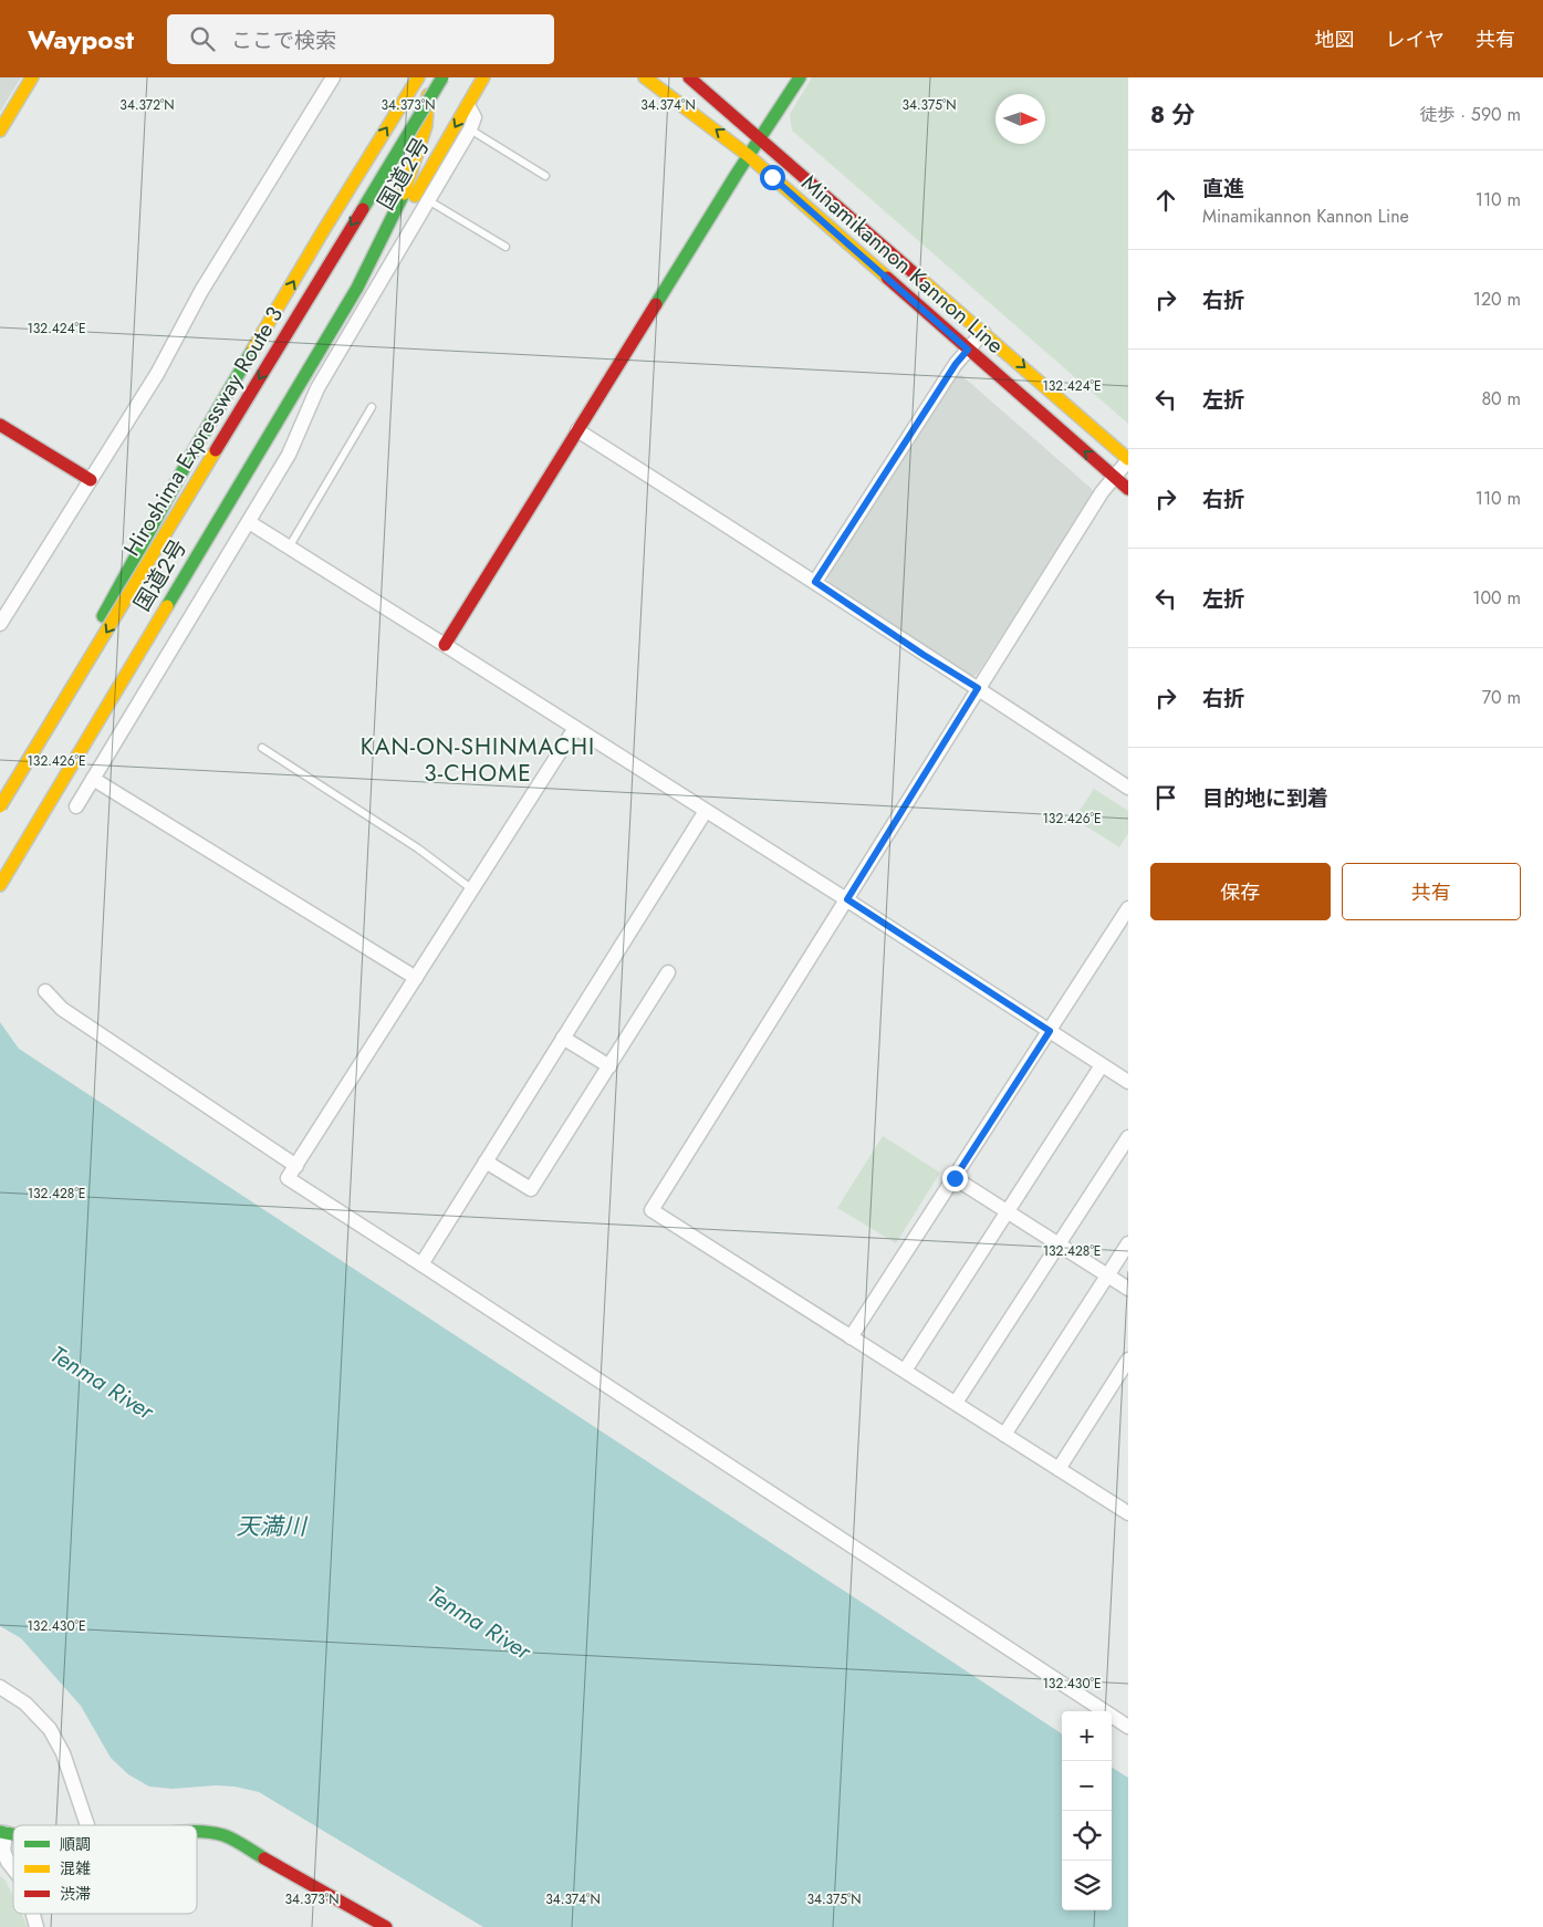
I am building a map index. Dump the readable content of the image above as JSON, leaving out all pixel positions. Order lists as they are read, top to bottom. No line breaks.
{"streets":{"main road":["国道2号","Minamikannon Kannon Line","Hiroshima Expressway Route 3"]},"districts":["KAN-ON-SHINMACHI 3-CHOME"],"water":["Tenma River","天満川"],"legend":["順調","混雑","渋滞"],"north":"right","page":{"header":"Waypost","search":"ここで検索","nav":["地図","レイヤ","共有"],"heading":["8 分","徒歩 · 590 m"],"list":[["直進","Minamikannon Kannon Line","110 m"],["右折","120 m"],["左折","80 m"],["右折","110 m"],["左折","100 m"],["右折","70 m"],"目的地に到着"],"buttons":["保存","共有"],"map_buttons":["+","−"]},"coordinates":["34.372°N","34.373°N","34.374°N","34.375°N","132.424°E","132.426°E","132.428°E","132.430°E"]}
